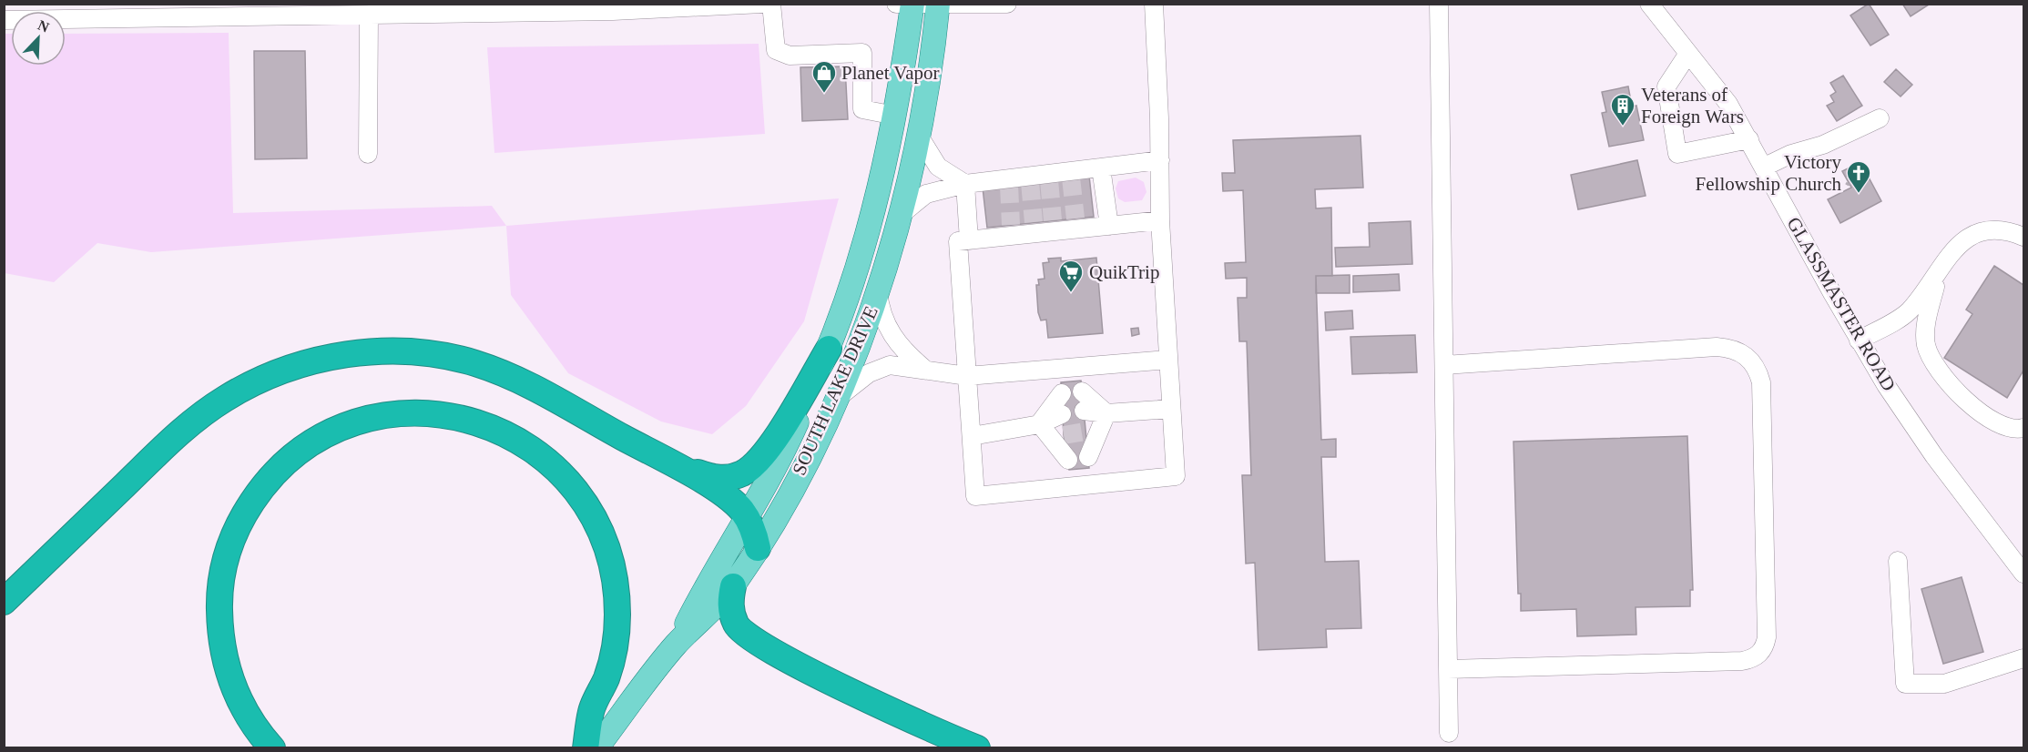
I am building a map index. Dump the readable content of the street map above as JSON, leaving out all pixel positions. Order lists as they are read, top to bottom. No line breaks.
{"streets":{"main road":["SOUTH LAKE DRIVE"],"street":["GLASSMASTER ROAD"]},"places":{"shop":["Planet Vapor"],"building":["Veterans of Foreign Wars"],"church":["Victory Fellowship Church"],"supermarket":["QuikTrip"]},"north":"top right"}
